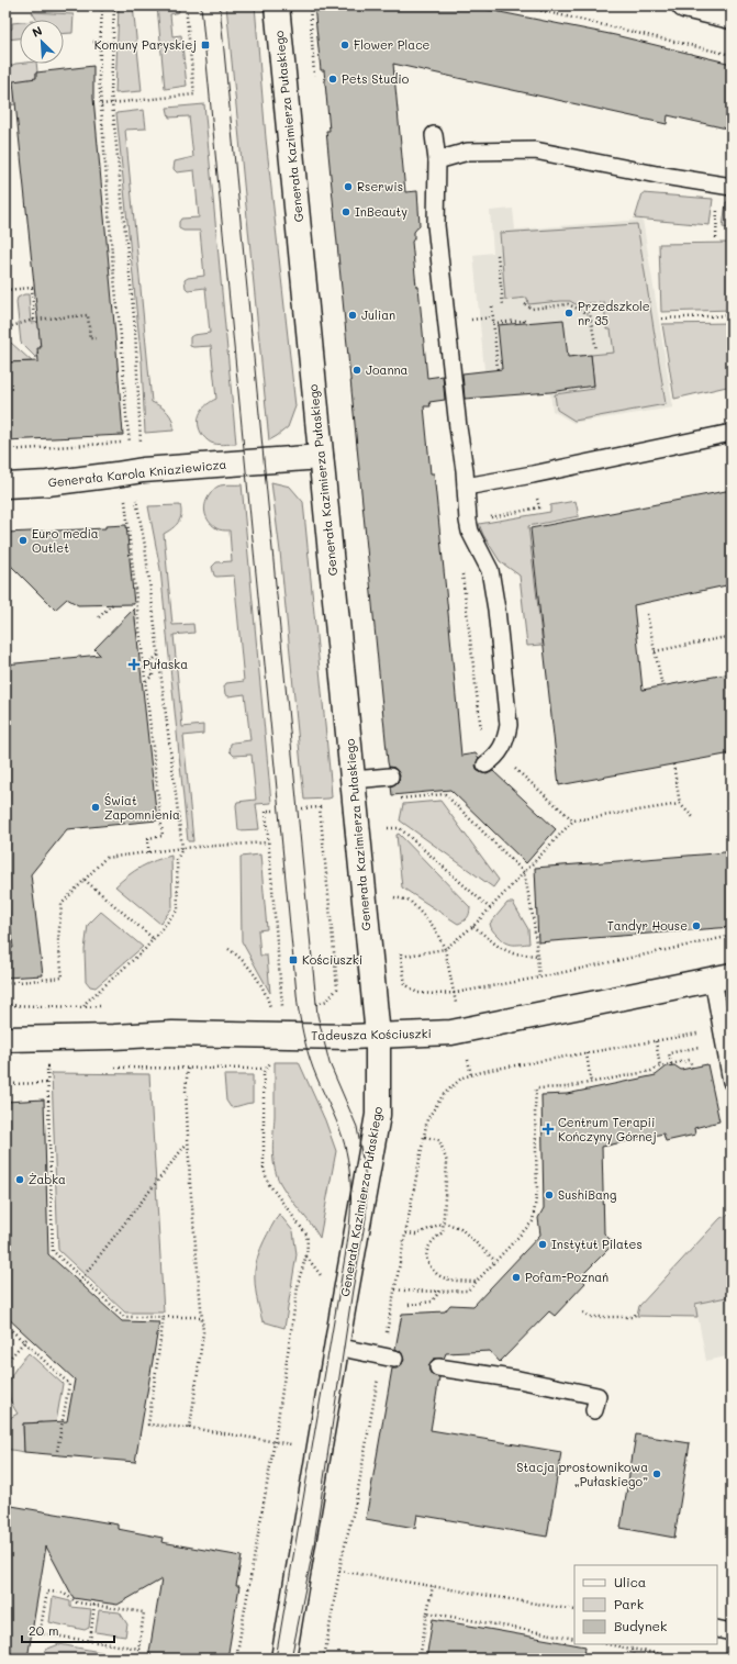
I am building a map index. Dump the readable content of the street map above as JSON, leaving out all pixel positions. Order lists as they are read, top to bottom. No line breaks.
{"streets":{"main road":["Generała Kazimierza Pułaskiego","Generała Karola Kniaziewicza","Tadeusza Kościuszki"]},"crossings":[["Generała Kazimierza Pułaskiego","Generała Karola Kniaziewicza"],["Generała Kazimierza Pułaskiego","Tadeusza Kościuszki"]],"places":{"transit":["Komuny Paryskiej","Kościuszki"],"other":["Flower Place","Pets Studio","Rserwis","InBeauty","Przedszkole nr 35","Julian","Joanna","Euro media Outlet","Świat Zapomnienia","Tandyr House","Żabka","SushiBang","Instytut Pilates","Pofam-Poznań","Stacja prostownikowa „Pułaskiego”"],"health":["Pułaska","Centrum Terapii Kończyny Górnej"]},"legend":["Ulica","Park","Budynek"],"scale_bar":"20 m","north":"top left"}
